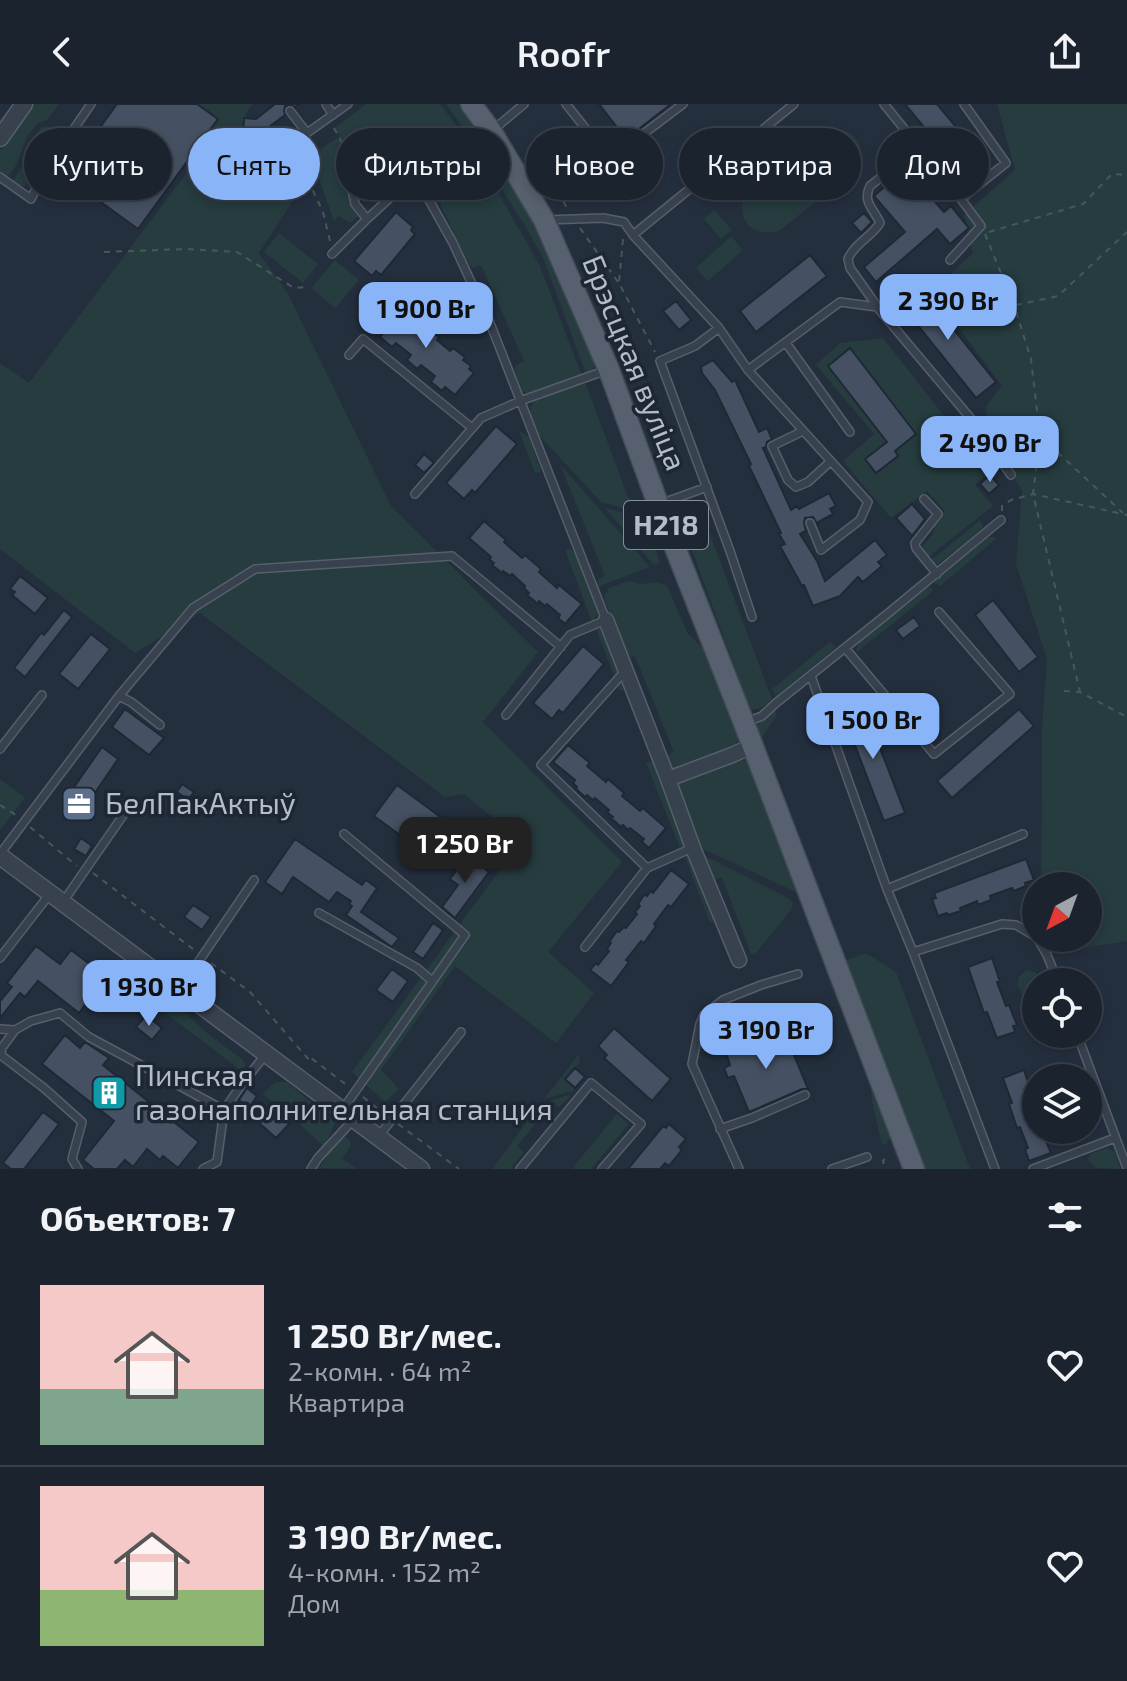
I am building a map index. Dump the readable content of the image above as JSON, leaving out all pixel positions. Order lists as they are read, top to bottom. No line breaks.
{"streets":{"main road":["Брэсцкая вуліца","Н218"]},"places":{"office":["БелПакАктыў"],"building":["Пинская газонаполнительная станция"]},"north":"bottom left","page":{"header":"Roofr","chip":["Купить","Снять","Фильтры","Новое","Квартира","Дом"],"price":["2 390 Br","1 900 Br","2 490 Br","1 500 Br","1 250 Br","1 930 Br","3 190 Br"],"heading":"Объектов: 7","list":[{"name":"1 250 Br/мес.","note":"2-комн. · 64 m² · Квартира"},{"name":"3 190 Br/мес.","note":"4-комн. · 152 m² · Дом"}]}}
